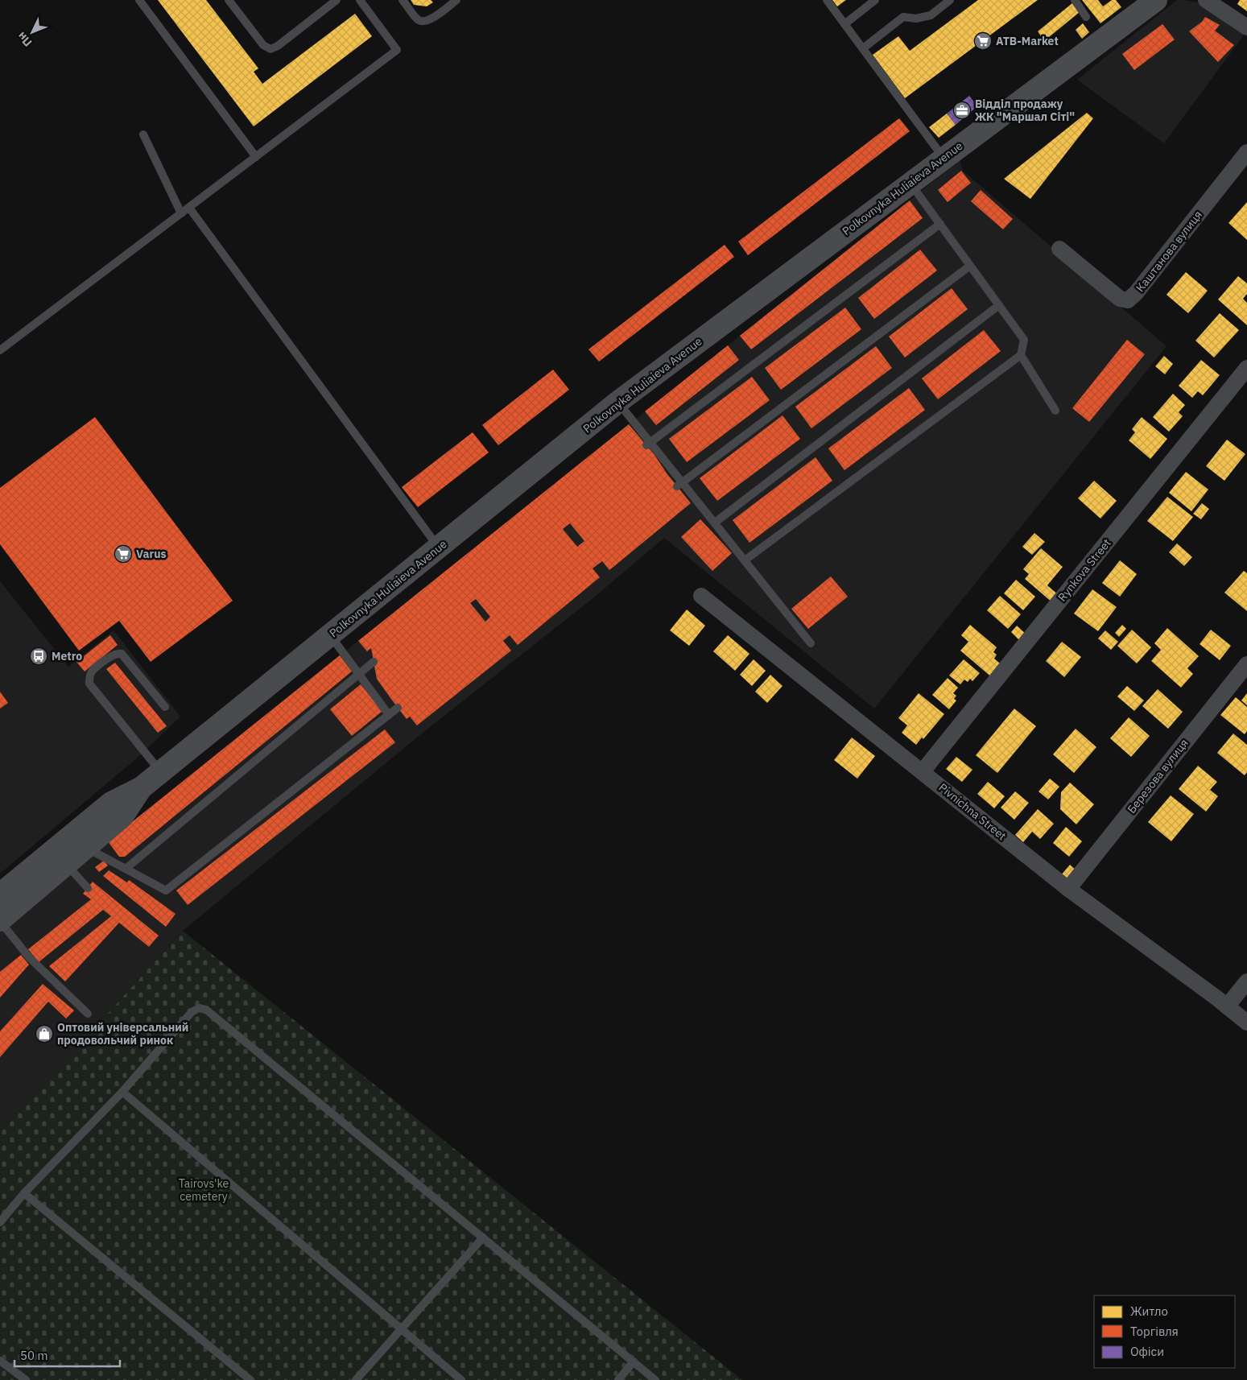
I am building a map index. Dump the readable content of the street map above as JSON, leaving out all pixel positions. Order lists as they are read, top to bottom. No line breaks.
{"streets":{"main road":["Polkovnyka Huliaieva Avenue"],"street":["Каштанова вулиця","Rynkova Street","Березова вулиця","Pivnichna Street"]},"crossings":[["Rynkova Street","Pivnichna Street"],["Березова вулиця","Pivnichna Street"]],"parks":["Tairovs'ke cemetery"],"places":{"supermarket":["ATB-Market","Varus"],"office":["Відділ продажу ЖК \"Маршал Сіті\""],"bus stop":["Metro"],"shop":["Оптовий універсальний продовольчий ринок"]},"legend":["Житло","Торгівля","Офіси"],"scale_bar":"50 m","north":"bottom left"}
